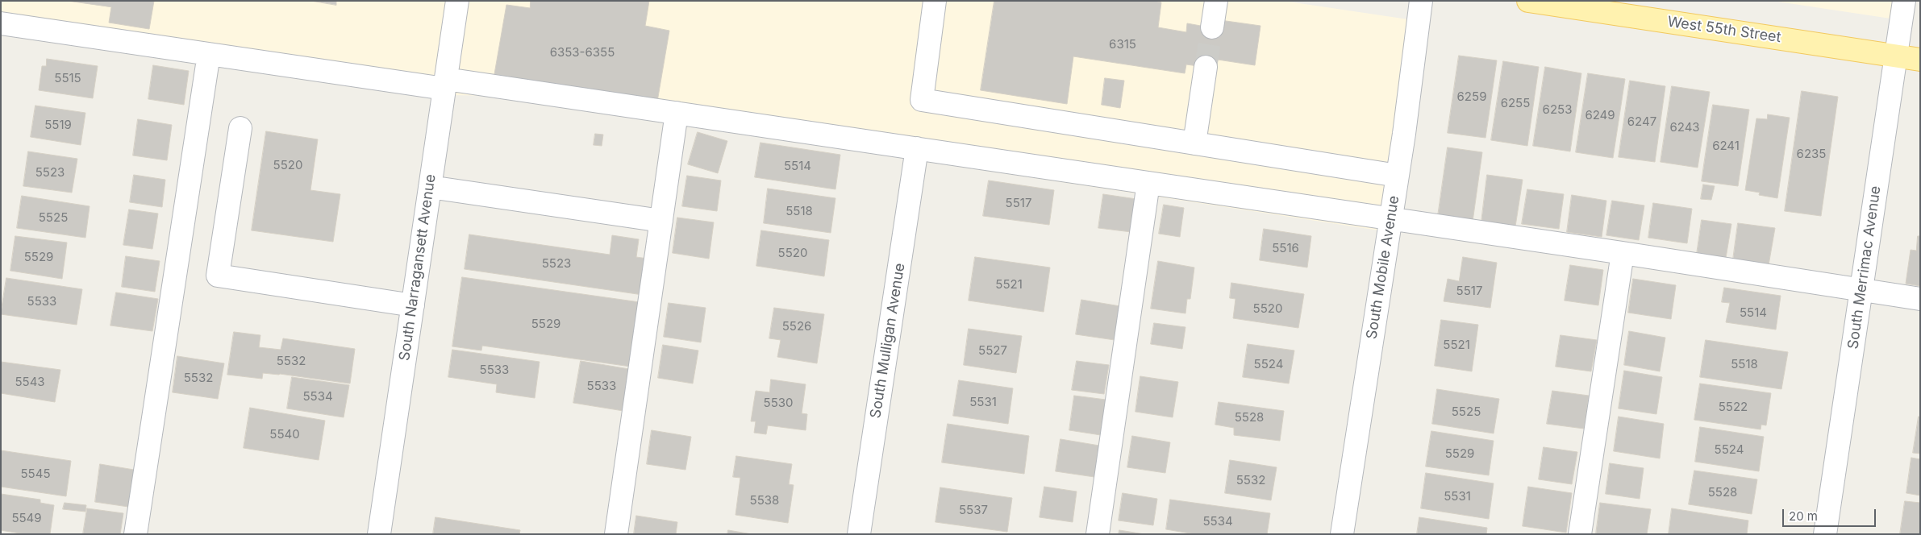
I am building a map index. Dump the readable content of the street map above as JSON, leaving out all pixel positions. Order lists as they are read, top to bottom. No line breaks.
{"streets":{"main road":["West 55th Street"],"street":["South Narragansett Avenue","South Mobile Avenue","South Merrimac Avenue","South Mulligan Avenue"]},"crossings":[["West 55th Street","South Merrimac Avenue"]],"house_numbers":["6315","6353-6355","5515","6259","6255","6253","6249","6247","5519","6243","6241","6235","5520","5514","5523","5517","5518","5525","5516","5520","5529","5523","5521","5517","5533","5520","5514","5529","5526","5521","5527","5532","5524","5518","5533","5532","5543","5533","5534","5531","5530","5522","5525","5528","5540","5524","5529","5545","5532","5528","5531","5538","5537","5549","5534"],"scale_bar":"20 m"}
